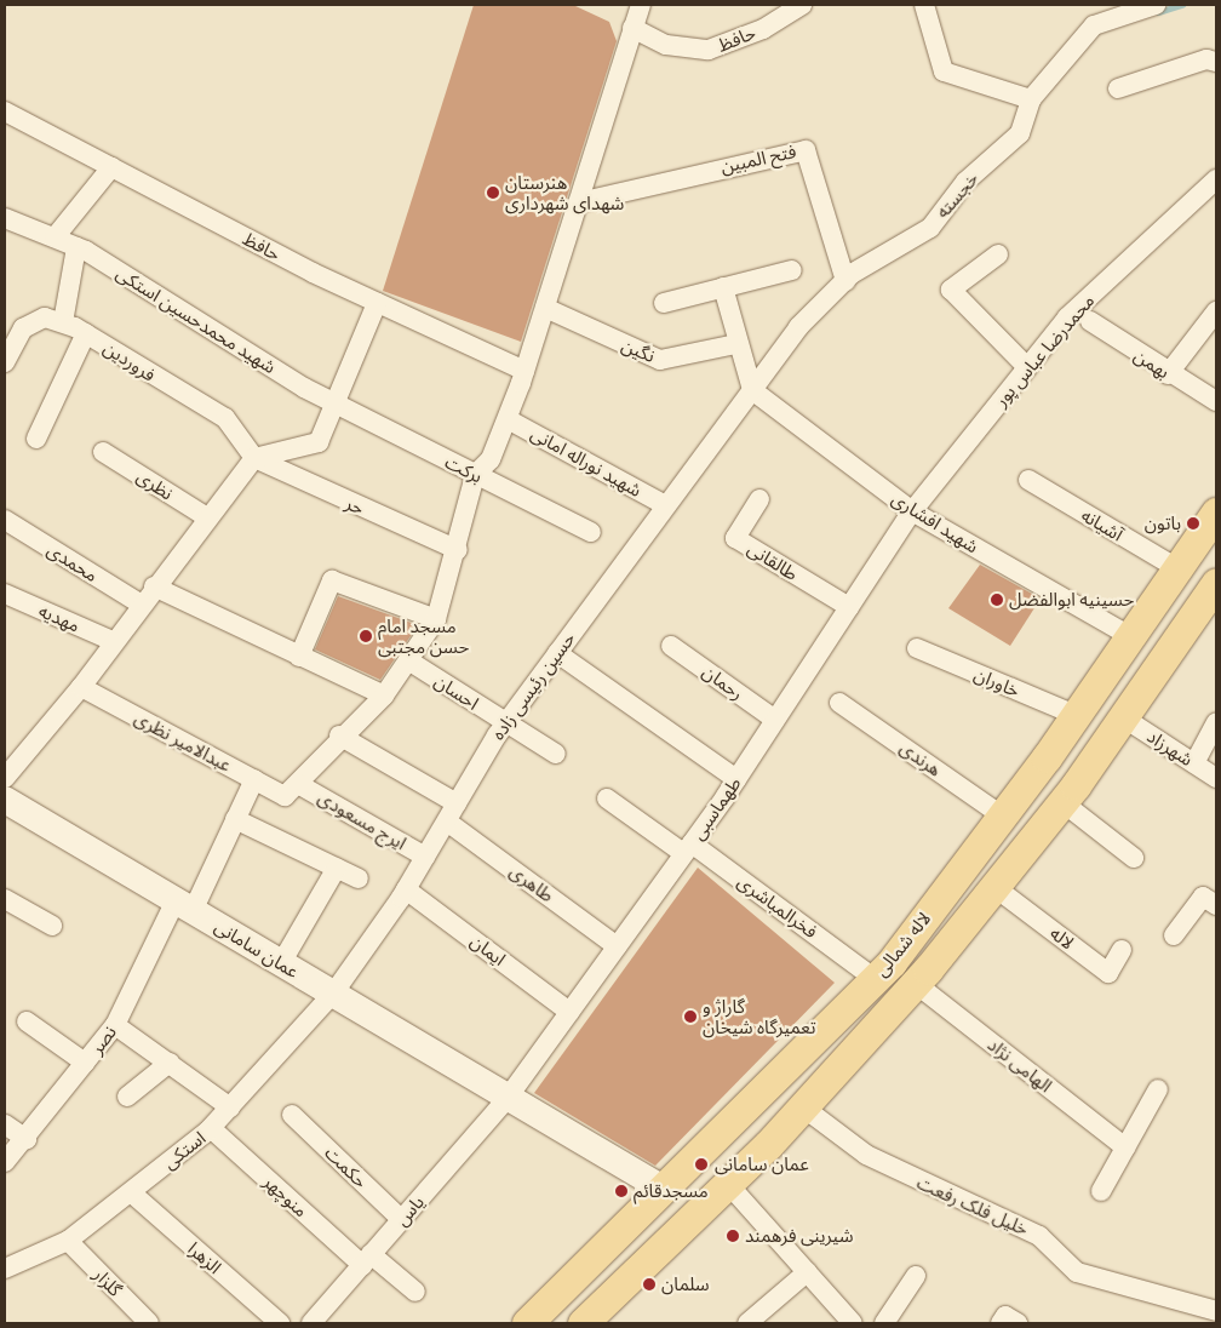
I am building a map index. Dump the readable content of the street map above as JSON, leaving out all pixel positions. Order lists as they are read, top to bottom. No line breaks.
{"streets":{"main road":["لاله شمالی"],"street":["حافظ","فتح المبین","خجسته","شهید محمدحسین استکی","نگین","محمدرضا عباس پور","فروردین","بهمن","شهید نوراله امانی","برکت","نظری","حر","شهید افشاری","آشیانه","طالقانی","محمدی","مهدیه","رحمان","خاوران","حسین رئیسی زاده","احسان","عبدالامیر نظری","شهرزاد","هرندی","طهماسبی","ایرج مسعودی","طاهری","فخرالمباشری","لاله","عمان سامانی","ایمان","نصر","الهامی نژاد","استکی","حکمت","منوچهر","خلیل فلک رفعت","یاس","الزهرا","گلزار"]},"crossings":[["فتح المبین","خجسته"],["خجسته","شهید افشاری"],["خجسته","حسین رئیسی زاده"],["شهید محمدحسین استکی","برکت"],["محمدرضا عباس پور","شهید افشاری"],["محمدرضا عباس پور","طهماسبی"],["فروردین","حر"],["شهید نوراله امانی","حسین رئیسی زاده"],["شهید افشاری","حسین رئیسی زاده"],["شهید افشاری","طهماسبی"],["شهید افشاری","لاله شمالی"],["آشیانه","لاله شمالی"],["طالقانی","طهماسبی"],["رحمان","طهماسبی"],["خاوران","لاله شمالی"],["حسین رئیسی زاده","احسان"],["حسین رئیسی زاده","ایرج مسعودی"],["حسین رئیسی زاده","طاهری"],["حسین رئیسی زاده","عمان سامانی"],["حسین رئیسی زاده","ایمان"],["حسین رئیسی زاده","استکی"],["عبدالامیر نظری","ایرج مسعودی"],["عبدالامیر نظری","نصر"],["شهرزاد","لاله شمالی"],["هرندی","لاله شمالی"],["طهماسبی","طاهری"],["طهماسبی","فخرالمباشری"],["طهماسبی","عمان سامانی"],["طهماسبی","ایمان"],["طهماسبی","یاس"],["لاله","لاله شمالی"],["لاله شمالی","عمان سامانی"],["لاله شمالی","الهامی نژاد"],["لاله شمالی","خلیل فلک رفعت"],["عمان سامانی","نصر"],["عمان سامانی","استکی"],["عمان سامانی","یاس"],["استکی","منوچهر"],["استکی","الزهرا"],["استکی","گلزار"],["حکمت","یاس"],["منوچهر","یاس"]],"places":["هنرستان شهدای شهرداری","باتون","حسینیه ابوالفضل","مسجد امام حسن مجتبی","گاراژ و تعمیرگاه شیخان","عمان سامانی","مسجدقائم","شیرینی فرهمند","سلمان"]}
